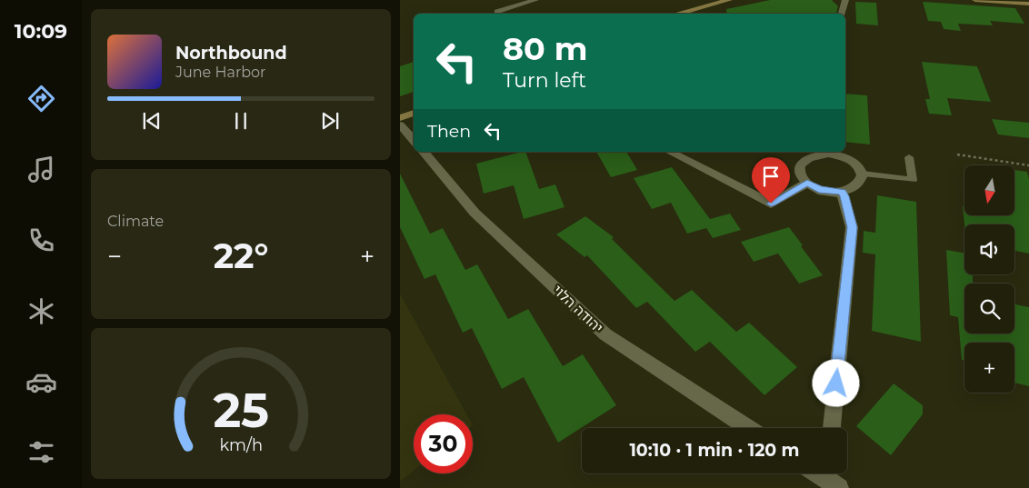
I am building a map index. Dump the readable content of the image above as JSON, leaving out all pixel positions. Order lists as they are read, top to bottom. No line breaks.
{"streets":{"street":["יהודה הלוי"]},"north":"bottom","page":{"tabs":"10:09","turn":["80 m","Turn left"],"song":["Northbound","June Harbor"],"then":"Then","map_buttons":"+","tile":"Climate","heat":["−","22°","+"],"limit":"30","trip":"10:10 · 1 min · 120 m","gauge":["25","km/h"]}}
